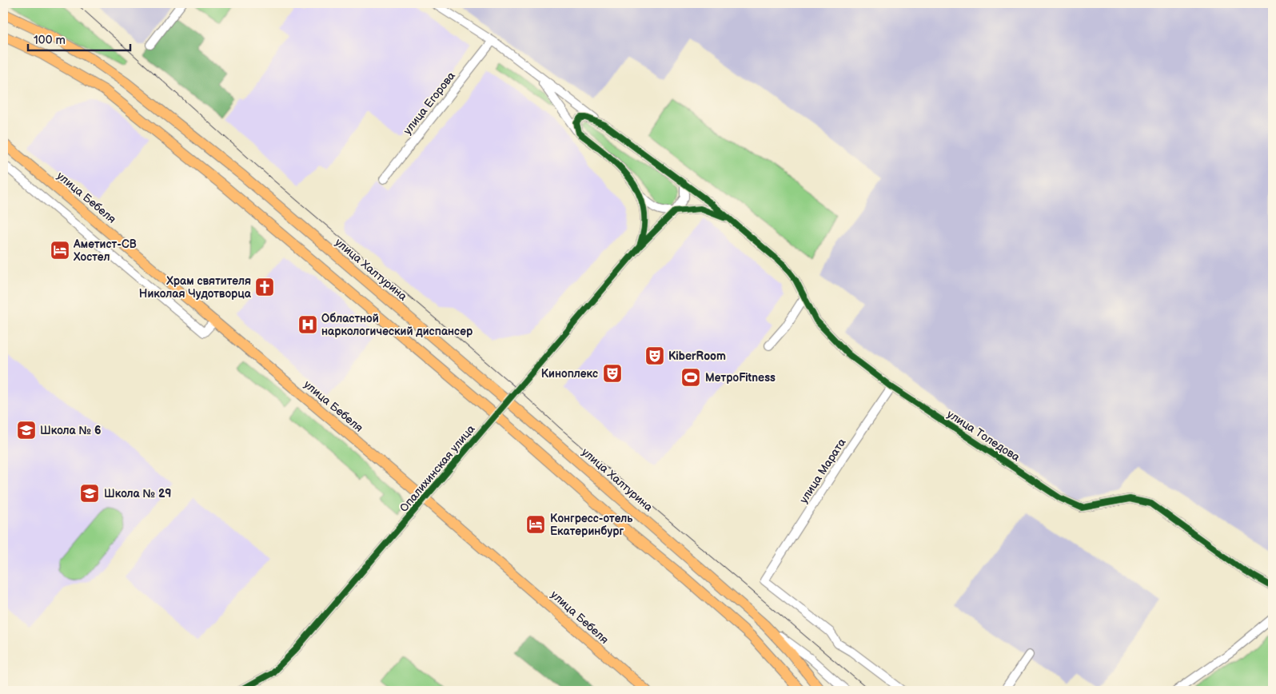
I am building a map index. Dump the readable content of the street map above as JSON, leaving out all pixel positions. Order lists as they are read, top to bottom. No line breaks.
{"streets":{"main road":["улица Бебеля","улица Халтурина"],"street":["улица Егорова","улица Толедова","Опалихинская улица","улица Марата"]},"crossings":[["улица Бебеля","Опалихинская улица"],["улица Халтурина","Опалихинская улица"],["улица Толедова","Опалихинская улица"],["улица Толедова","улица Марата"]],"places":{"hotel":["Аметист-СВ Хостел","Конгресс-отель Екатеринбург"],"church":["Храм святителя Николая Чудотворца"],"hospital":["Областной наркологический диспансер"],"theatre":["KiberRoom","Киноплекс"],"sports":["МетроFitness"],"school or university":["Школа № 6","Школа № 29"]},"scale_bar":"100 m"}
